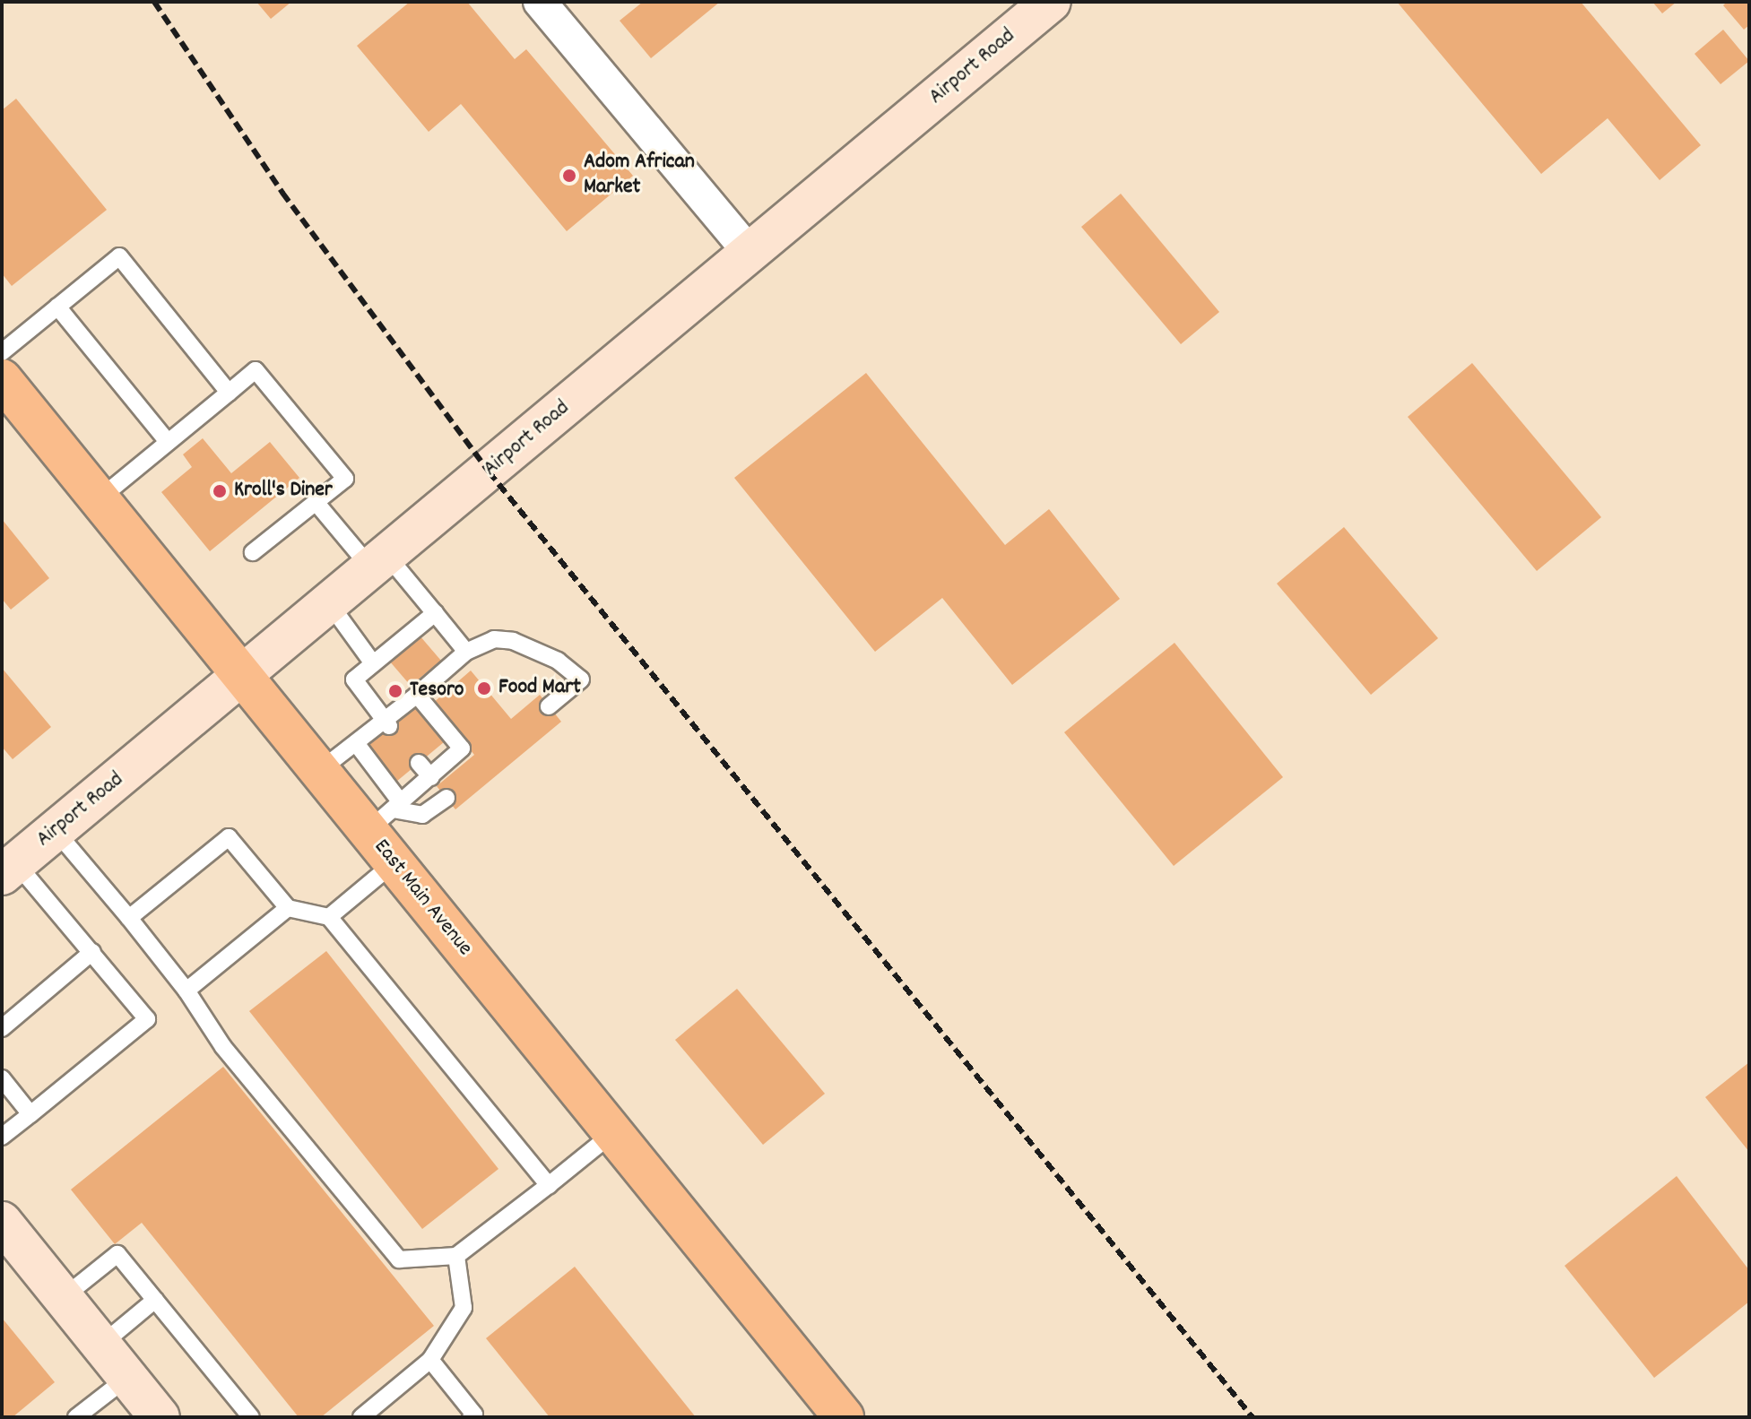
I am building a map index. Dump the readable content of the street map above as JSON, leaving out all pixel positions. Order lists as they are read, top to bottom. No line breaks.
{"streets":{"main road":["Airport Road","East Main Avenue"]},"crossings":[["Airport Road","East Main Avenue"]],"places":["Adom African Market","Kroll's Diner","Food Mart","Tesoro"]}
